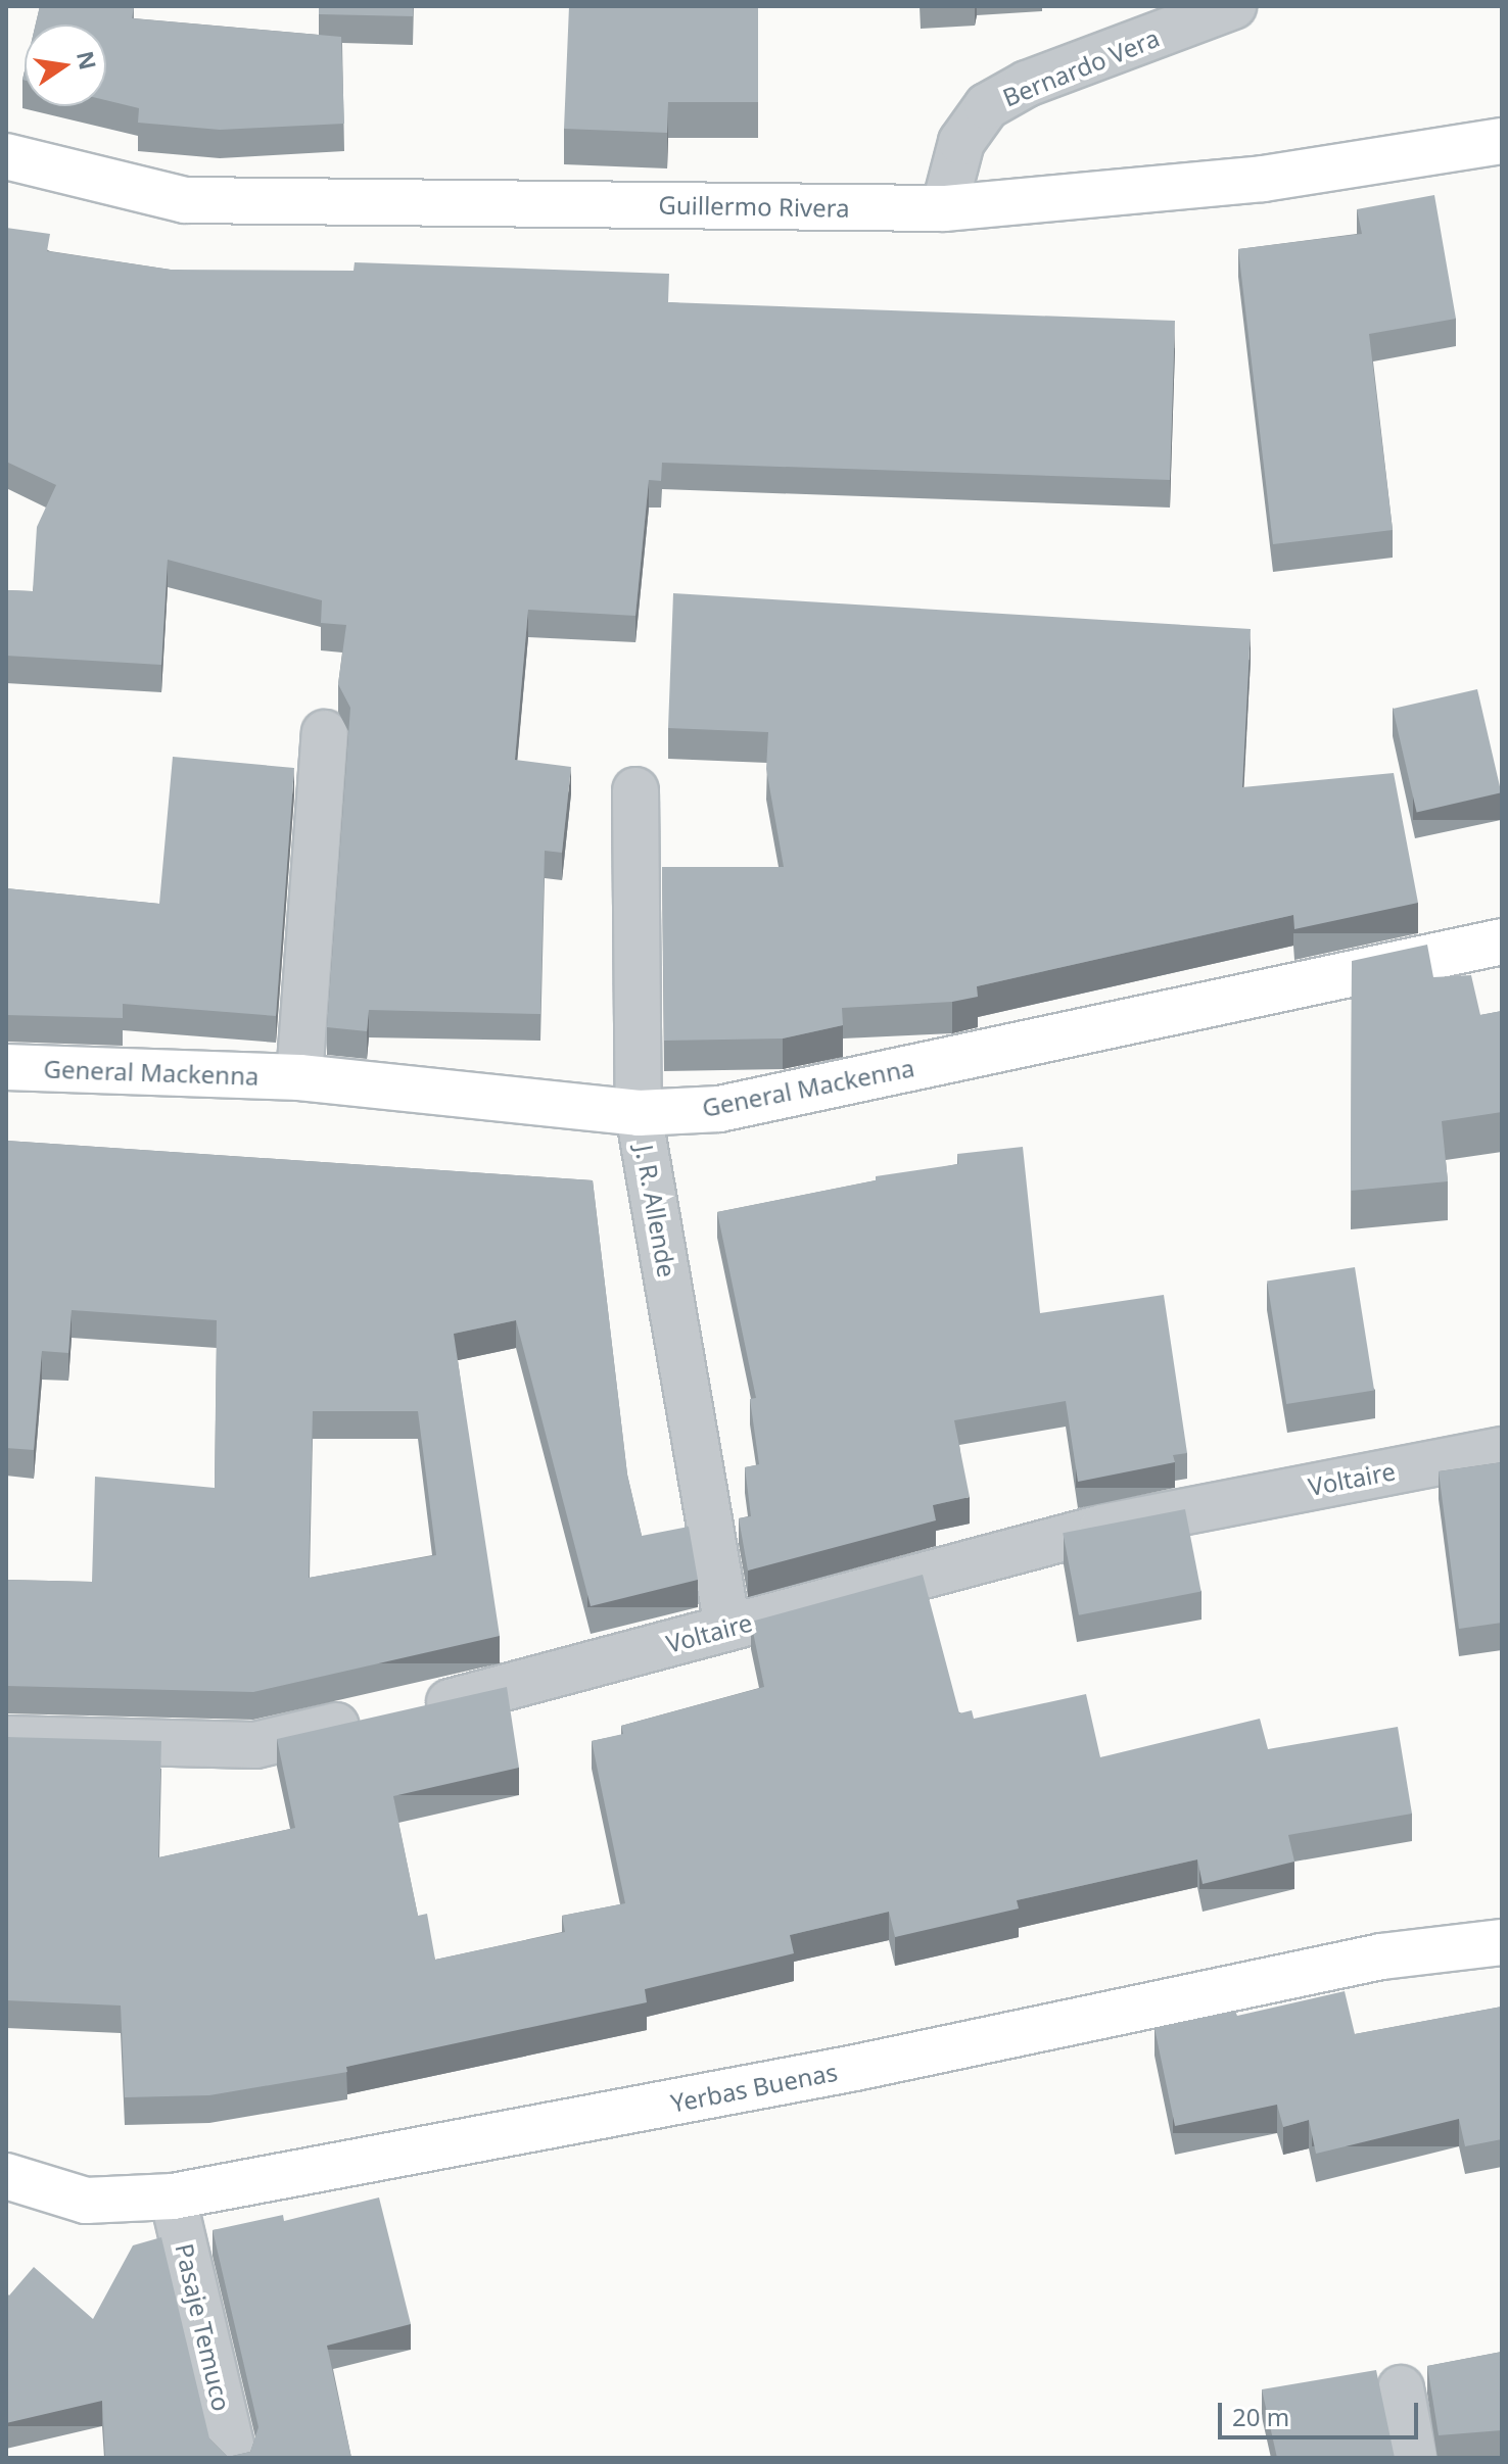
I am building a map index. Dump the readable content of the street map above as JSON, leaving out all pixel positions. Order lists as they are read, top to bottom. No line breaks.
{"streets":{"street":["Bernardo Vera","Guillermo Rivera","General Mackenna","J. R. Allende","Voltaire","Yerbas Buenas","Pasaje Temuco"]},"crossings":[["Bernardo Vera","Guillermo Rivera"],["General Mackenna","J. R. Allende"],["J. R. Allende","Voltaire"],["Yerbas Buenas","Pasaje Temuco"]],"scale_bar":"20 m","north":"right"}
